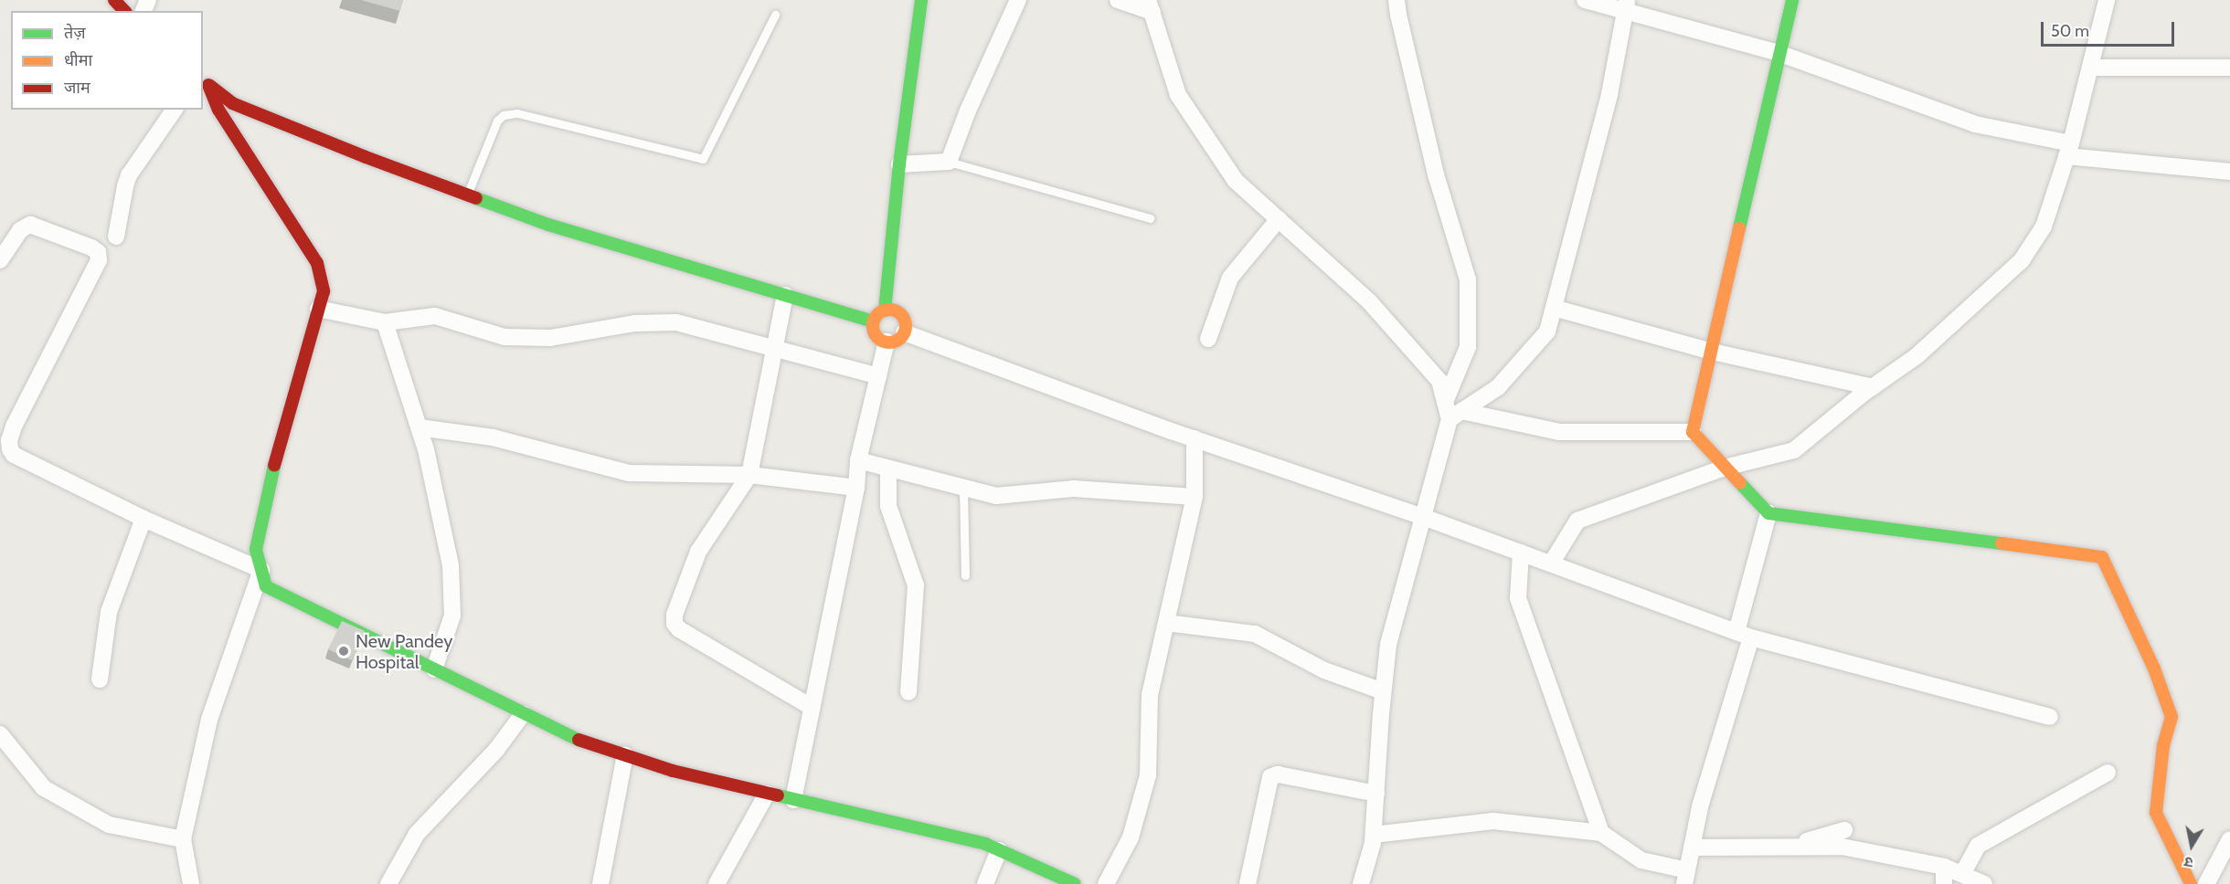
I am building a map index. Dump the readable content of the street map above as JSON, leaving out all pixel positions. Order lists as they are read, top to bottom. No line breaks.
{"places":["New Pandey Hospital"],"legend":["तेज़","धीमा","जाम"],"scale_bar":"50 m","north":"bottom"}
